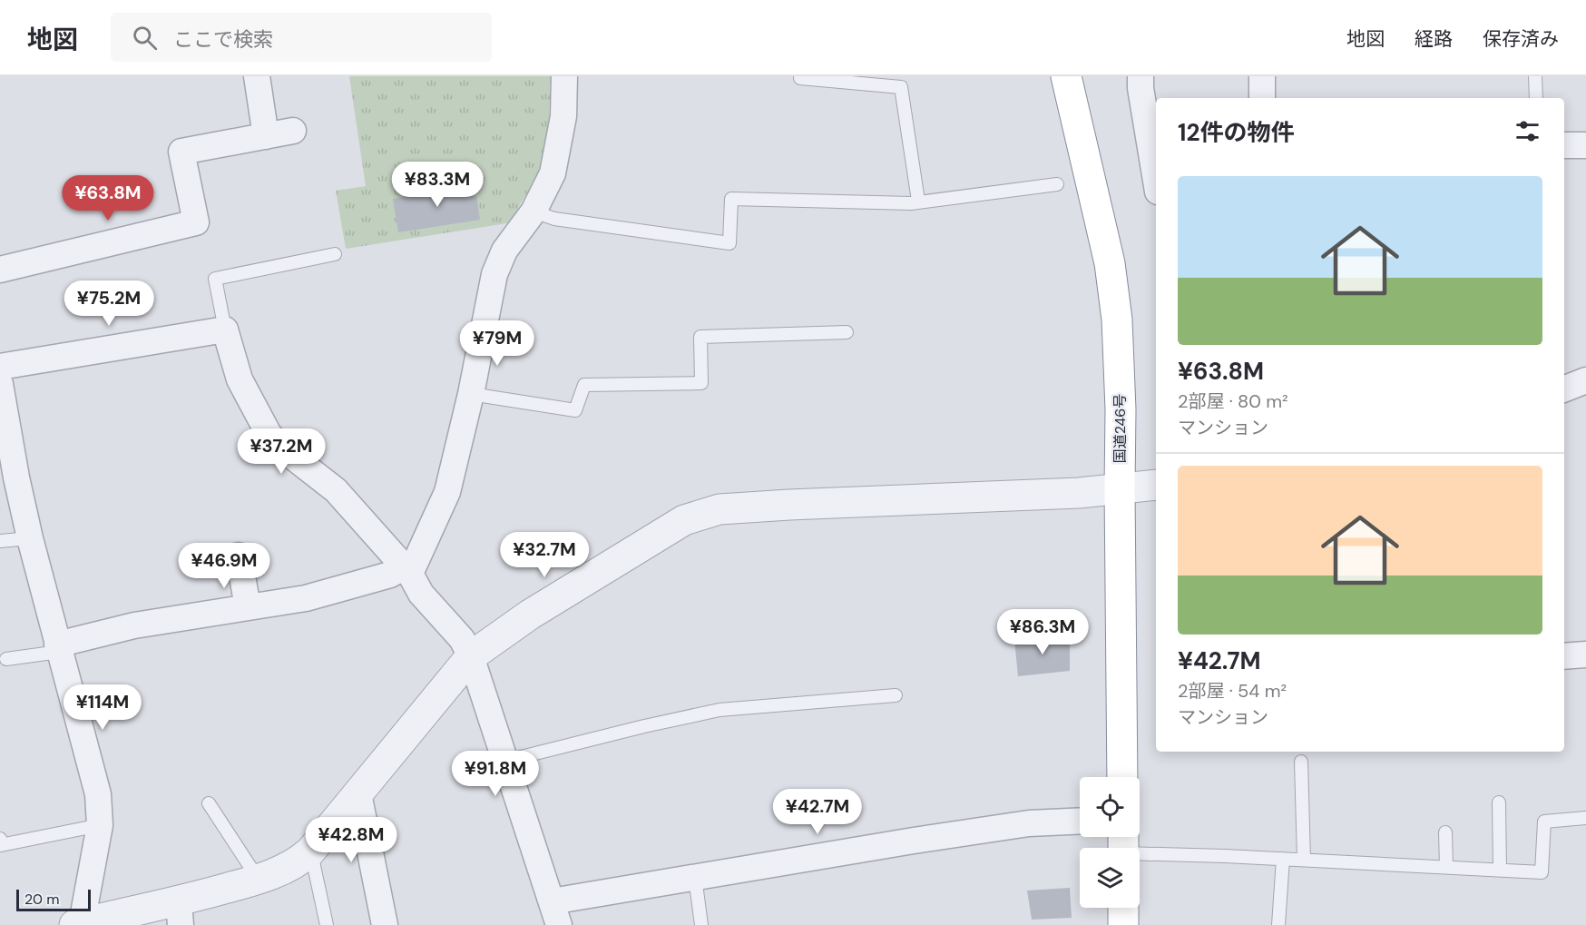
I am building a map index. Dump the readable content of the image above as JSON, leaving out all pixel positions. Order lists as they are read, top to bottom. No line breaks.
{"streets":{"highway":["国道246号"]},"scale_bar":"20 m","page":{"header":"地図","search":"ここで検索","nav":["地図","経路","保存済み"],"heading":"12件の物件","price":["¥83.3M","¥63.8M","¥75.2M","¥79M","¥37.2M","¥32.7M","¥46.9M","¥86.3M","¥114M","¥91.8M","¥42.7M","¥42.8M"],"list":[{"name":"¥63.8M","note":"2部屋 · 80 m² · マンション"},{"name":"¥42.7M","note":"2部屋 · 54 m² · マンション"}],"scale":"20 m"}}
